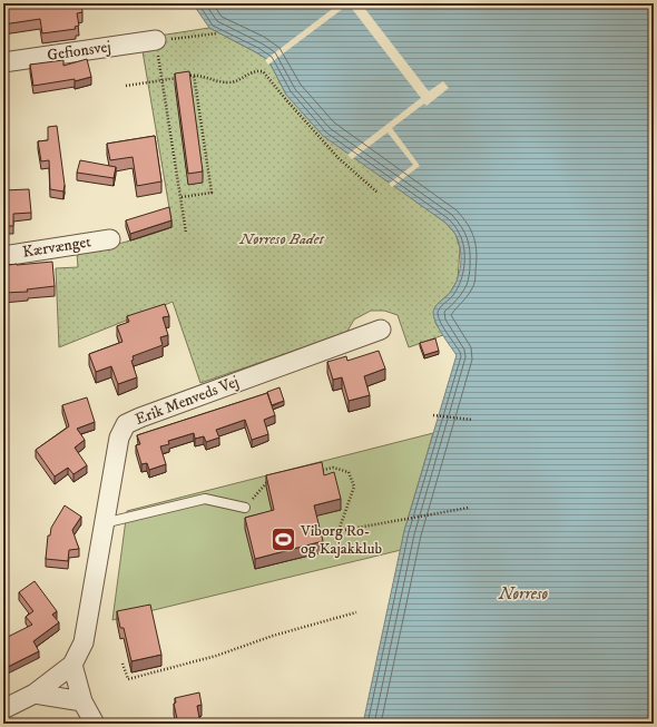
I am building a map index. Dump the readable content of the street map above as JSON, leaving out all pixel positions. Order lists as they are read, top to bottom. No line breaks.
{"streets":{"street":["Gefionsvej","Kærvænget","Erik Menveds Vej"]},"water":["Nørresø"],"parks":["Nørresø Badet"],"places":{"sports":["Viborg Ro- og Kajakklub"]}}
